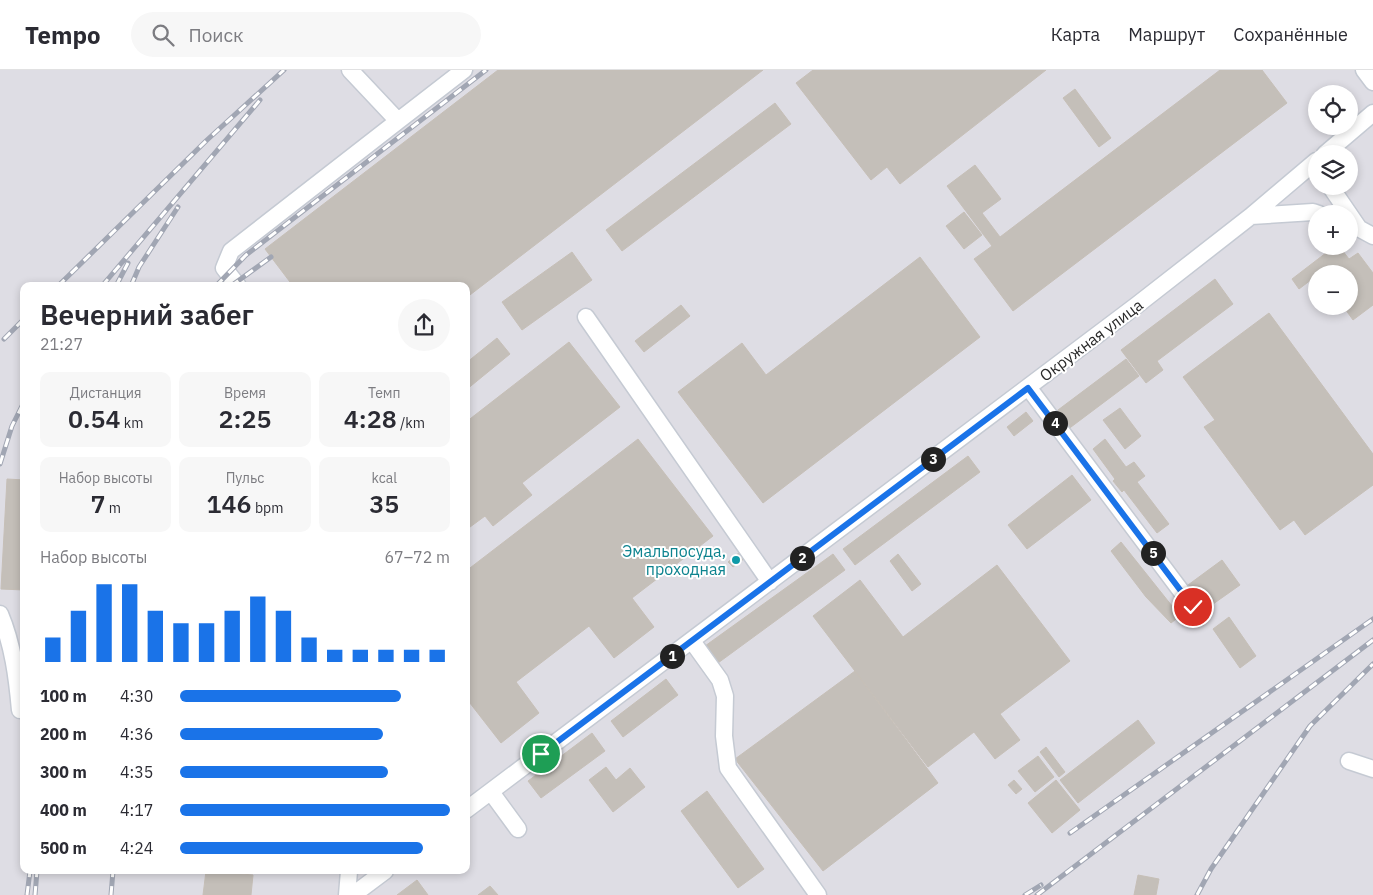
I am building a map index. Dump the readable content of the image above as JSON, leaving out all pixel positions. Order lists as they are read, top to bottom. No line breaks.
{"streets":{"street":["Окружная улица"]},"places":["Эмальпосуда, проходная"],"page":{"header":"Tempo","search":"Поиск","nav":["Карта","Маршрут","Сохранённые"],"map_buttons":["+","−"],"heading":["Вечерний забег","21:27"],"stats":[["Дистанция","0.54 km"],["Время","2:25"],["Темп","4:28 /km"],["Набор высоты","7 m"],["Пульс","146 bpm"],["kcal","35"]],"pins":["4","3","5","2","1"],"chart":["Набор высоты","67–72 m"],"list":[{"name":"100 m","note":"4:30"},{"name":"200 m","note":"4:36"},{"name":"300 m","note":"4:35"},{"name":"400 m","note":"4:17"},{"name":"500 m","note":"4:24"}]}}
